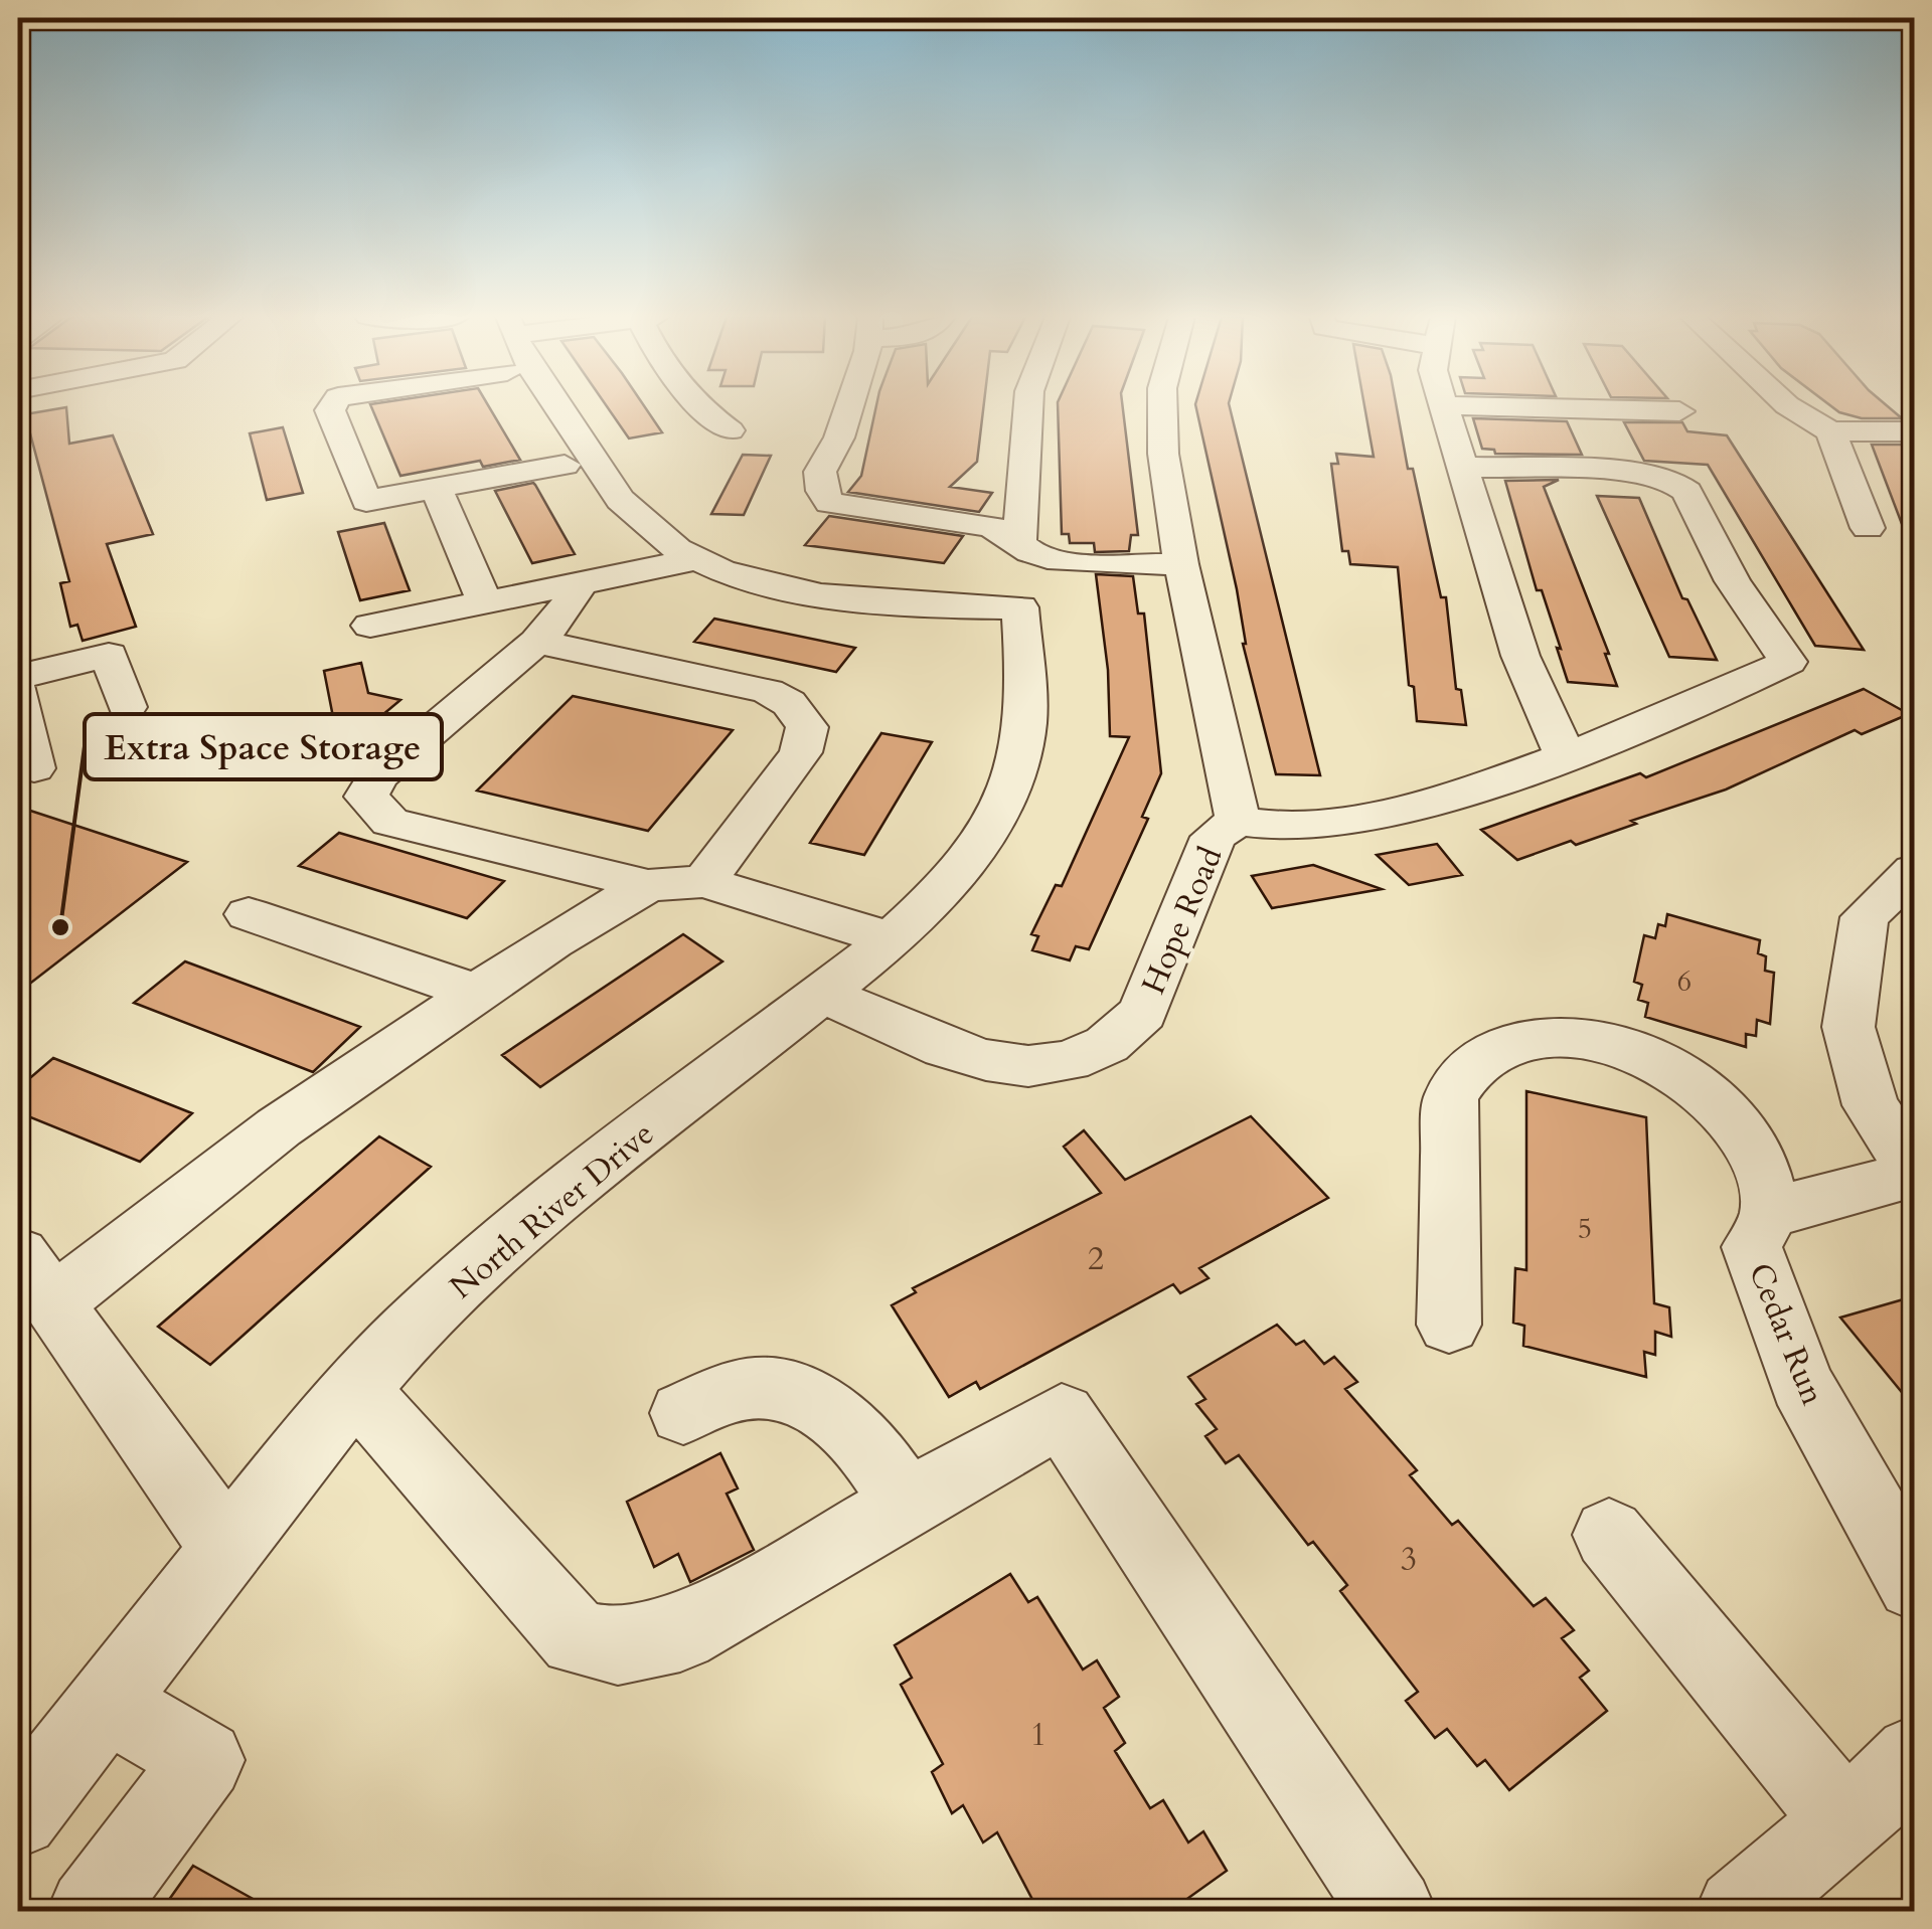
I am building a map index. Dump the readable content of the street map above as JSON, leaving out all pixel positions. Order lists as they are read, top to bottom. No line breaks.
{"streets":{"street":["Hope Road","North River Drive","Cedar Run"]},"crossings":[["Hope Road","North River Drive"]],"places":["Extra Space Storage"],"house_numbers":["6","5","2","3","1"]}
